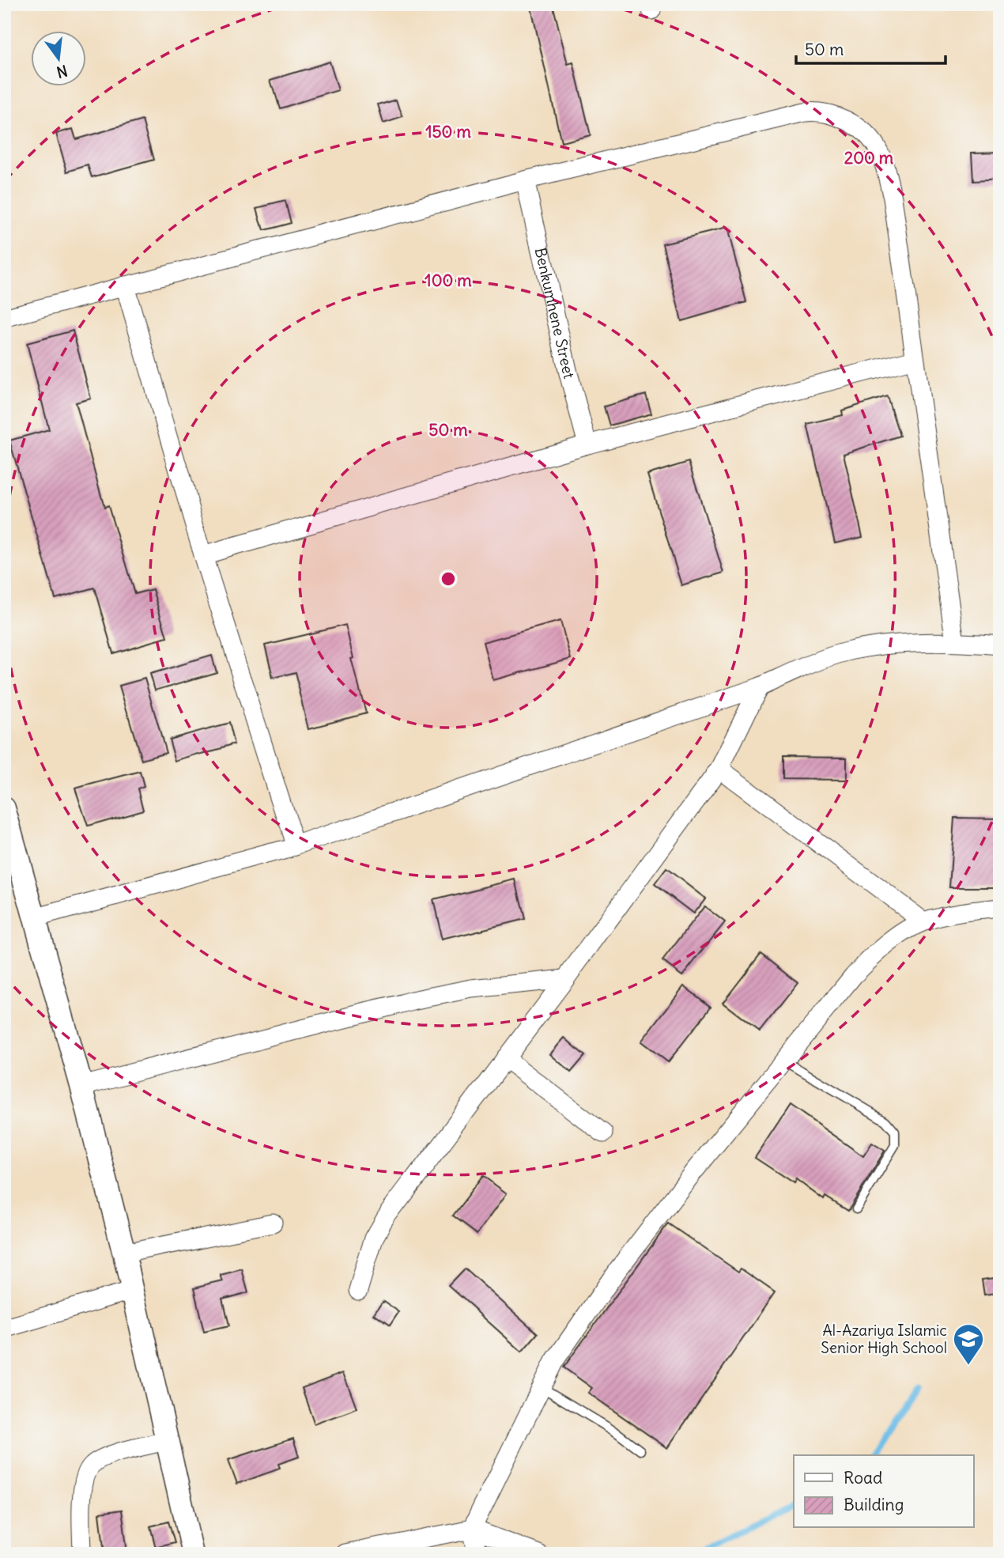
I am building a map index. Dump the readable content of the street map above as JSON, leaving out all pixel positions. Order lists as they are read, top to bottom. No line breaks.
{"streets":{"street":["Benkumhene Street"]},"places":{"school or university":["Al-Azariya Islamic Senior High School"]},"legend":["Road","Building"],"scale_bar":"50 m","north":"bottom","rings":["150 m","200 m","100 m","50 m"]}
